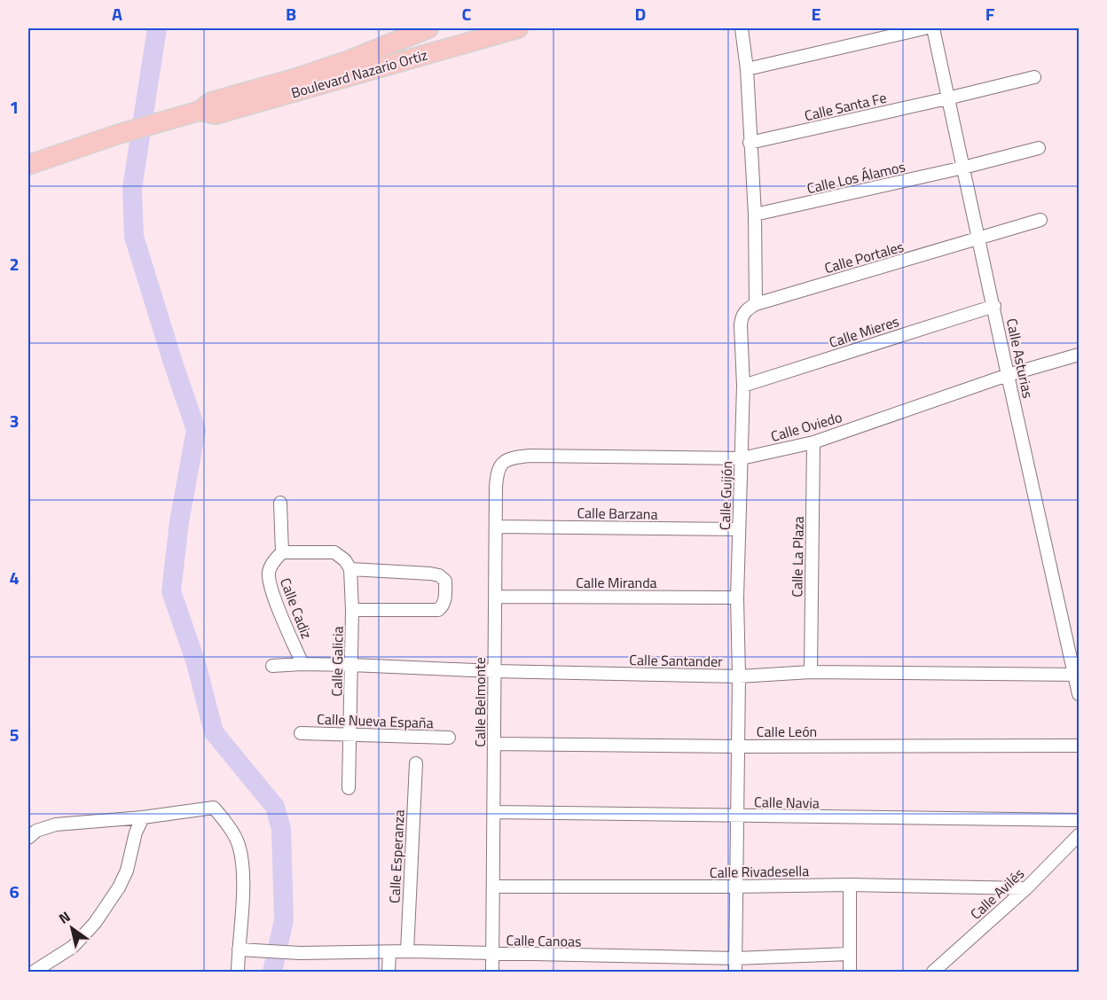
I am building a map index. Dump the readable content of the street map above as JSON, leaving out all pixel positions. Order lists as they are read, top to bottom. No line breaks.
{"streets":{"main road":["Boulevard Nazario Ortiz"],"street":["Calle Santa Fe","Calle Los Álamos","Calle Portales","Calle Mieres","Calle Asturias","Calle Oviedo","Calle Guijón","Calle Barzana","Calle La Plaza","Calle Miranda","Calle Cadiz","Calle Santander","Calle Galicia","Calle Belmonte","Calle Nueva España","Calle León","Calle Navia","Calle Esperanza","Calle Rivadesella","Calle Avilés","Calle Canoas"]},"crossings":[["Calle Santa Fe","Calle Asturias"],["Calle Los Álamos","Calle Asturias"],["Calle Portales","Calle Asturias"],["Calle Portales","Calle Guijón"],["Calle Mieres","Calle Asturias"],["Calle Mieres","Calle Guijón"],["Calle Asturias","Calle Oviedo"],["Calle Asturias","Calle Santander"],["Calle Oviedo","Calle Guijón"],["Calle Oviedo","Calle La Plaza"],["Calle Oviedo","Calle Belmonte"],["Calle Guijón","Calle Barzana"],["Calle Guijón","Calle Miranda"],["Calle Guijón","Calle Santander"],["Calle Guijón","Calle León"],["Calle Guijón","Calle Navia"],["Calle Guijón","Calle Rivadesella"],["Calle Guijón","Calle Canoas"],["Calle Barzana","Calle Belmonte"],["Calle La Plaza","Calle Santander"],["Calle Miranda","Calle Belmonte"],["Calle Cadiz","Calle Santander"],["Calle Santander","Calle Galicia"],["Calle Santander","Calle Belmonte"],["Calle Galicia","Calle Nueva España"],["Calle Belmonte","Calle León"],["Calle Belmonte","Calle Navia"],["Calle Belmonte","Calle Rivadesella"],["Calle Belmonte","Calle Canoas"],["Calle Esperanza","Calle Canoas"],["Calle Rivadesella","Calle Avilés"]],"north":"top left","grid":{"columns":["A","B","C","D","E","F"],"rows":["1","2","3","4","5","6"]}}
